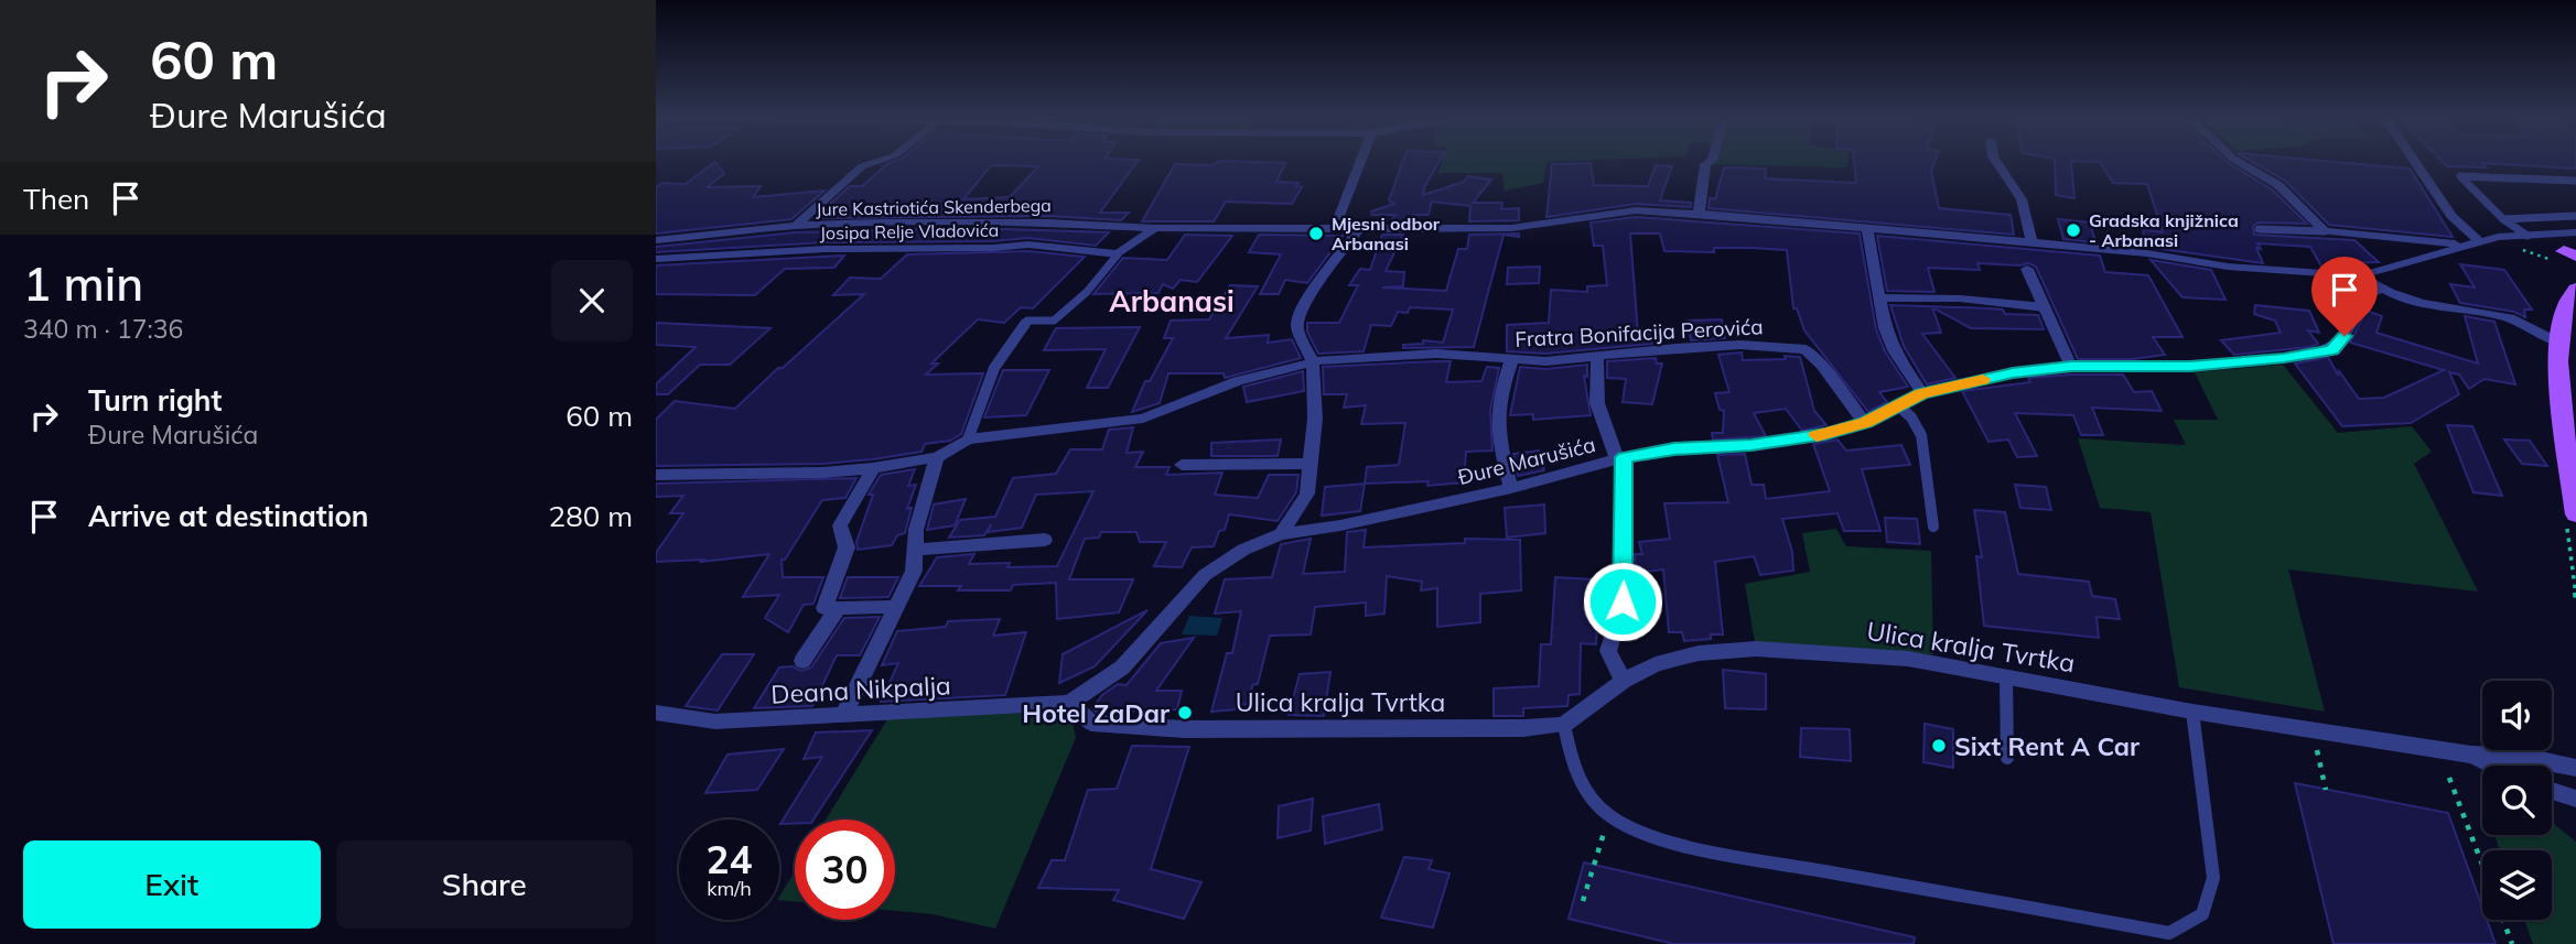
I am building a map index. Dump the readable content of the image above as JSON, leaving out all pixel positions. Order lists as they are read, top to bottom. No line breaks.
{"streets":{"street":["Jure Kastriotića Skenderbega","Josipa Relje Vladovića","Fratra Bonifacija Perovića","Đure Marušića","Ulica kralja Tvrtka","Deana Nikpalja"]},"crossings":[["Fratra Bonifacija Perovića","Đure Marušića"],["Đure Marušića","Ulica kralja Tvrtka"],["Đure Marušića","Deana Nikpalja"],["Ulica kralja Tvrtka","Deana Nikpalja"]],"districts":["Arbanasi"],"places":["Gradska knjižnica - Arbanasi","Mjesni odbor Arbanasi","Hotel ZaDar","Sixt Rent A Car"],"page":{"turn":["60 m","Đure Marušića"],"then":"Then","heading":["1 min","340 m · 17:36"],"list":[{"name":"Turn right","note":"Đure Marušića","value":"60 m"},{"name":"Arrive at destination","value":"280 m"}],"speed":"24 km/h","limit":"30","buttons":["Exit","Share"]}}
